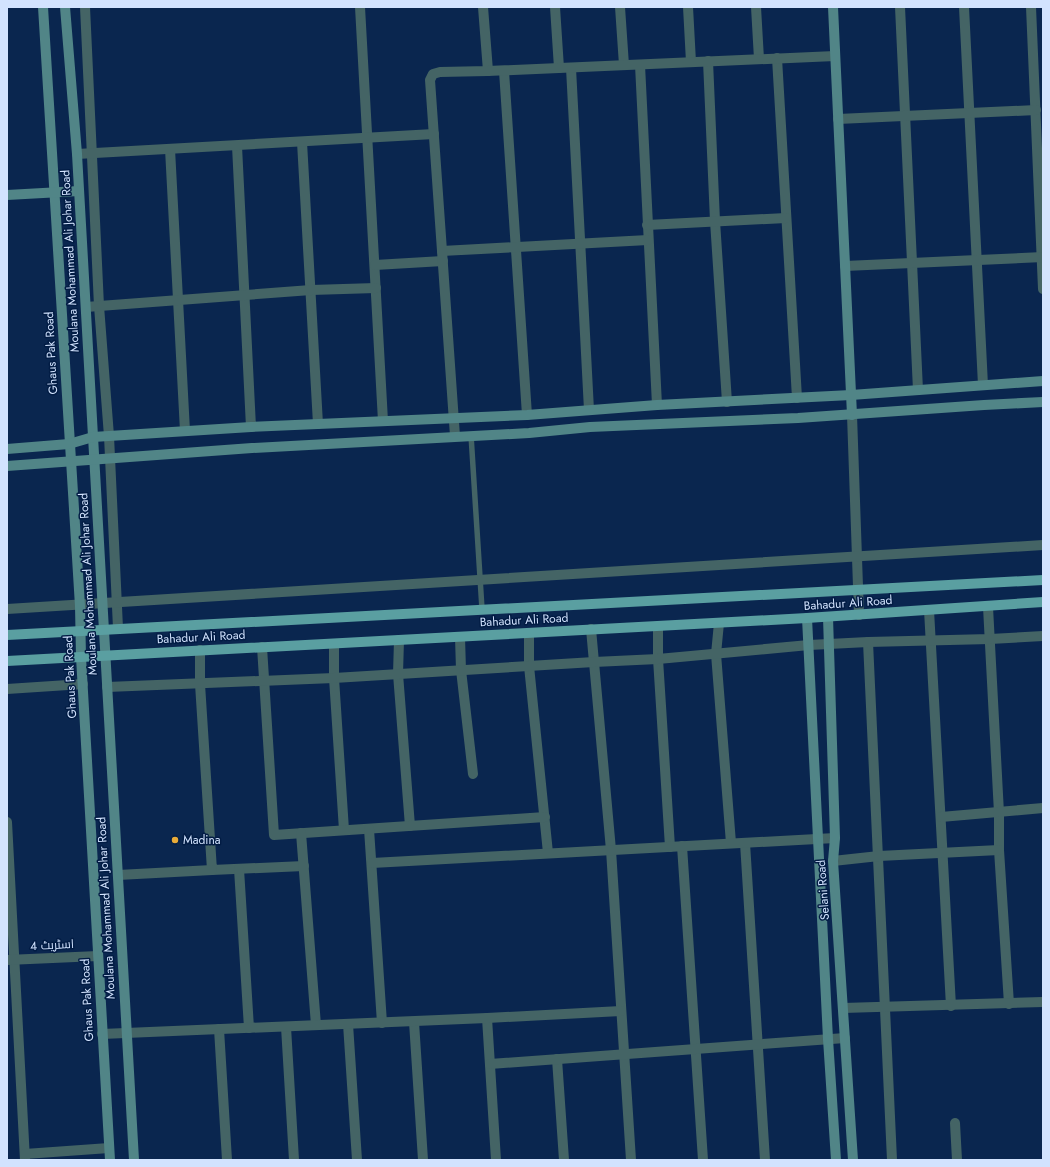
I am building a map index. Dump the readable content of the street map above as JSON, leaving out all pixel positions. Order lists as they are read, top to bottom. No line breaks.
{"streets":{"main road":["Bahadur Ali Road"],"street":["Moulana Mohammad Ali Johar Road","Ghaus Pak Road","Selani Road","اسٹریٹ 4"]},"crossings":[["Moulana Mohammad Ali Johar Road","Ghaus Pak Road"],["Moulana Mohammad Ali Johar Road","Bahadur Ali Road"],["Ghaus Pak Road","Bahadur Ali Road"],["Ghaus Pak Road","اسٹریٹ 4"],["Bahadur Ali Road","Selani Road"]],"places":["Madina"]}
